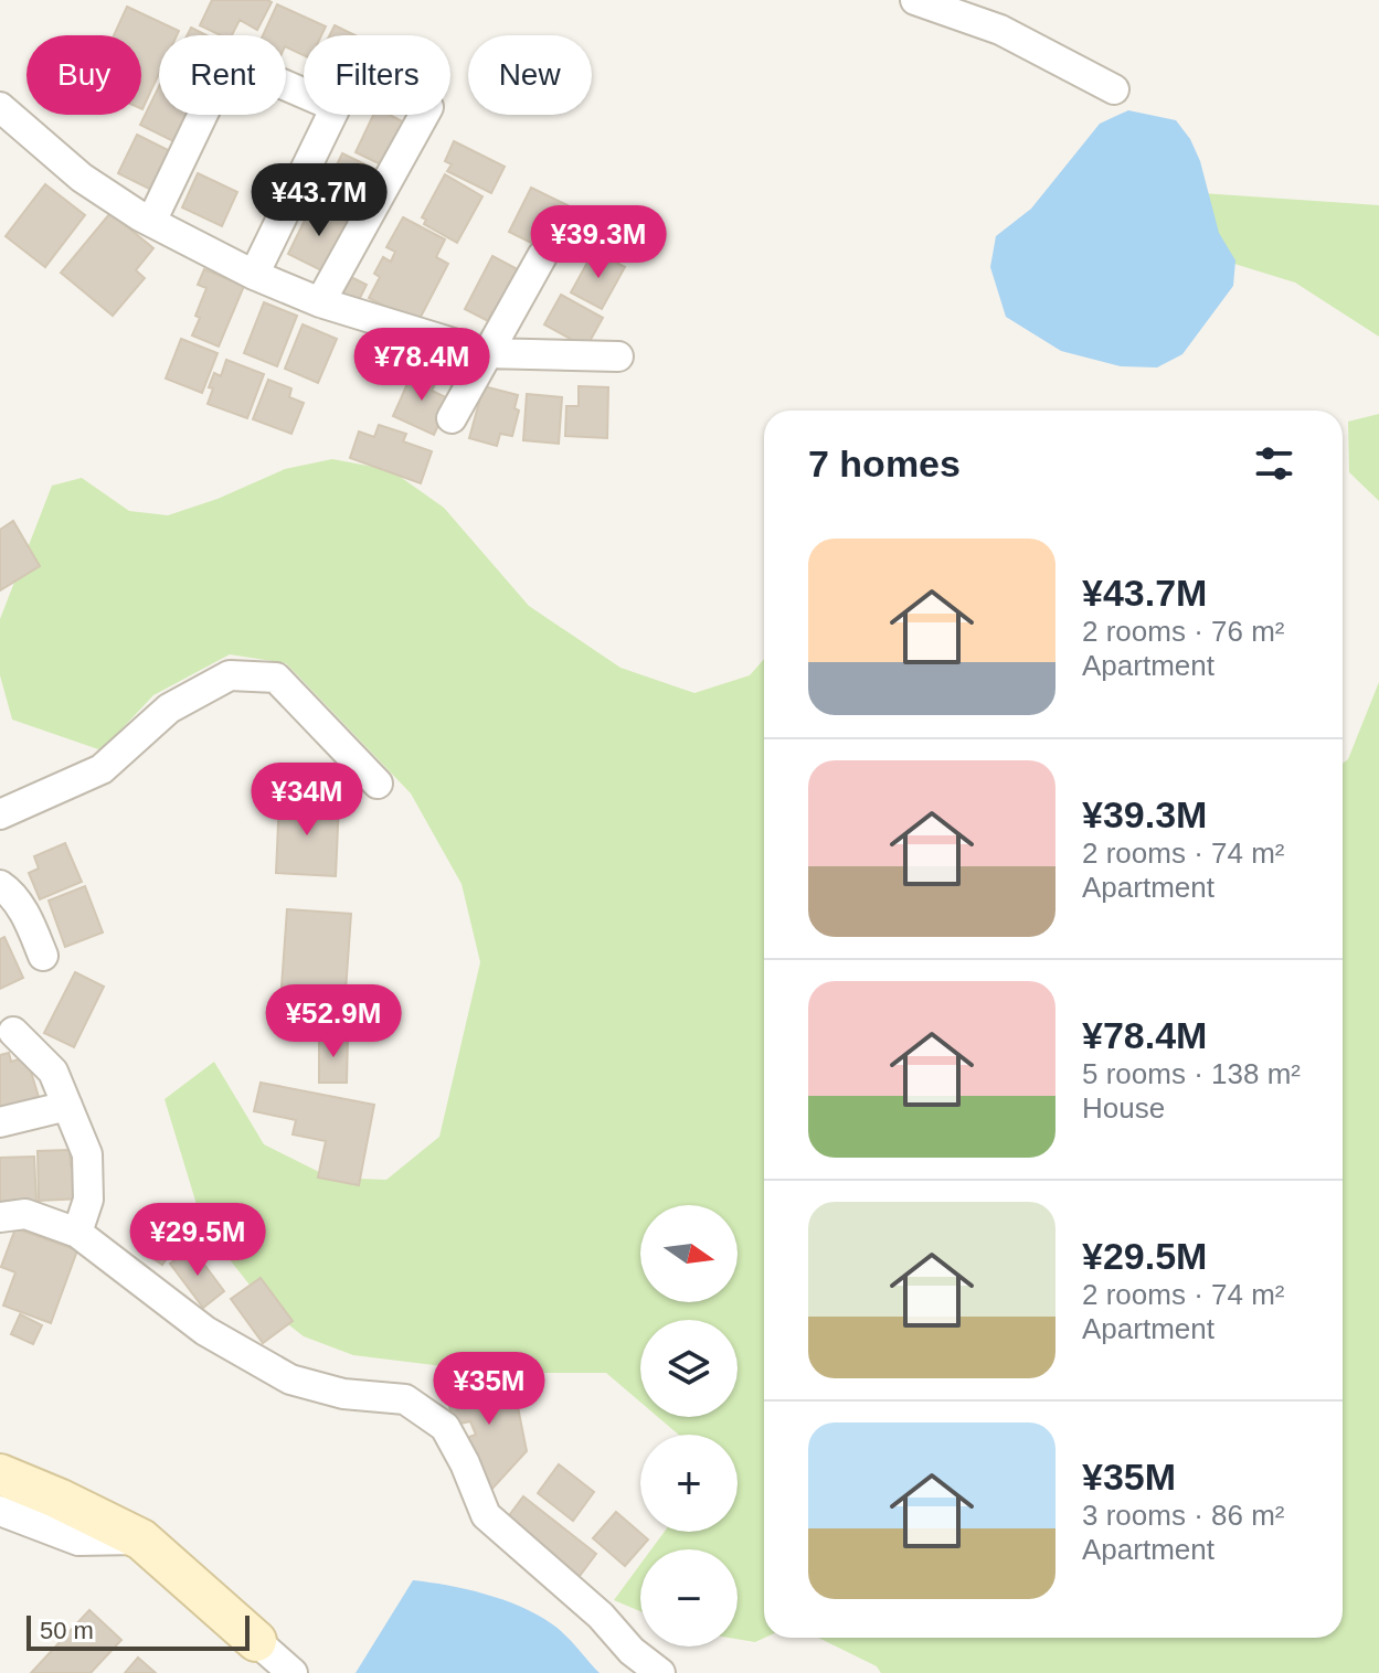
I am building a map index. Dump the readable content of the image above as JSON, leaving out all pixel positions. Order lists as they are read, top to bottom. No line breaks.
{"scale_bar":"50 m","north":"right","page":{"chip":["Buy","Rent","Filters","New"],"price":["¥43.7M","¥39.3M","¥78.4M","¥34M","¥52.9M","¥29.5M","¥35M"],"heading":"7 homes","list":[{"name":"¥43.7M","note":"2 rooms · 76 m² · Apartment"},{"name":"¥39.3M","note":"2 rooms · 74 m² · Apartment"},{"name":"¥78.4M","note":"5 rooms · 138 m² · House"},{"name":"¥29.5M","note":"2 rooms · 74 m² · Apartment"},{"name":"¥35M","note":"3 rooms · 86 m² · Apartment"}],"map_buttons":["+","−"],"scale":"50 m"}}
